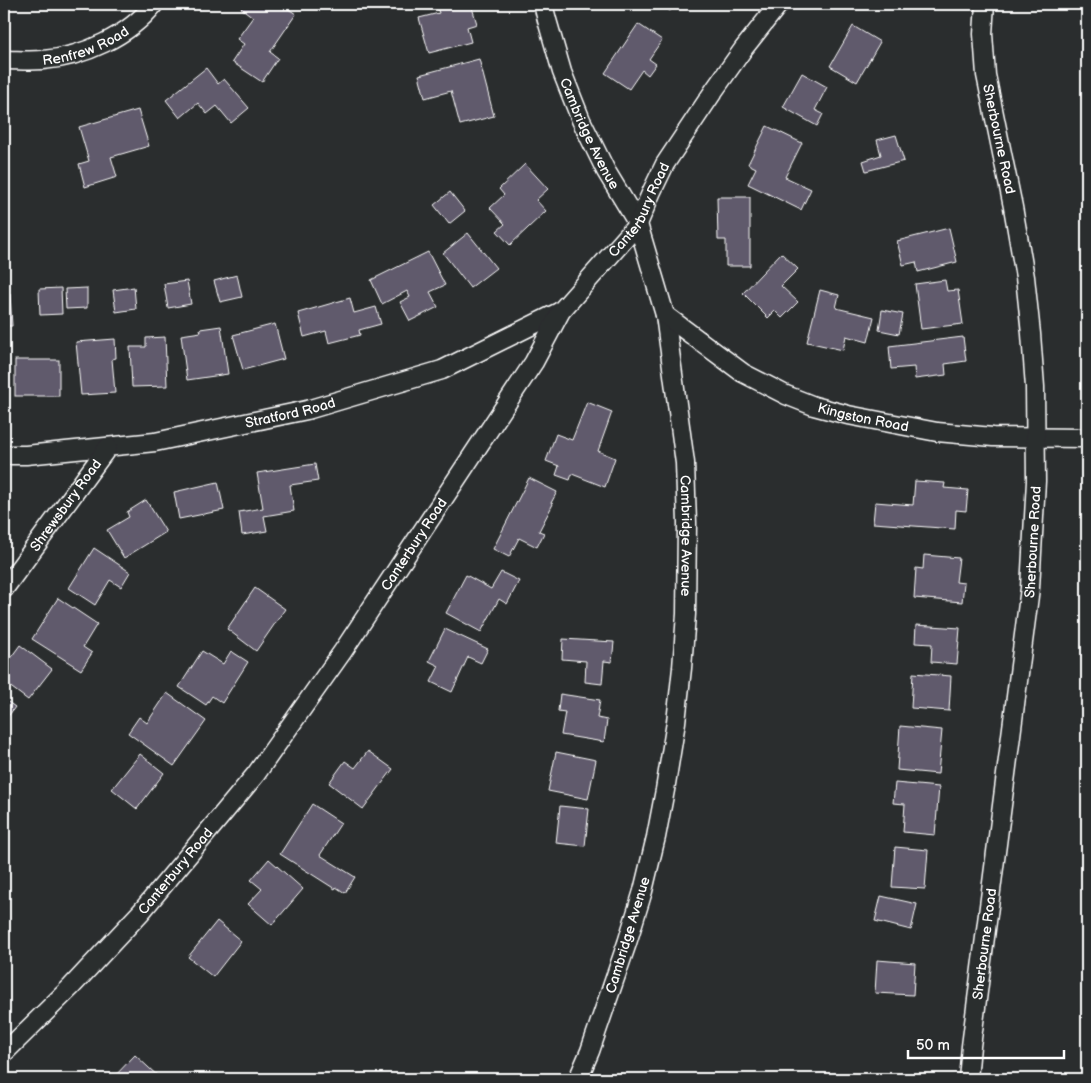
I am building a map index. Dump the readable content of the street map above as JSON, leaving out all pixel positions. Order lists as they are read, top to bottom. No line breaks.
{"streets":{"street":["Renfrew Road","Cambridge Avenue","Sherbourne Road","Canterbury Road","Stratford Road","Kingston Road","Shrewsbury Road"]},"crossings":[["Cambridge Avenue","Canterbury Road"],["Cambridge Avenue","Kingston Road"],["Sherbourne Road","Kingston Road"],["Canterbury Road","Stratford Road"],["Stratford Road","Shrewsbury Road"]],"scale_bar":"50 m"}
